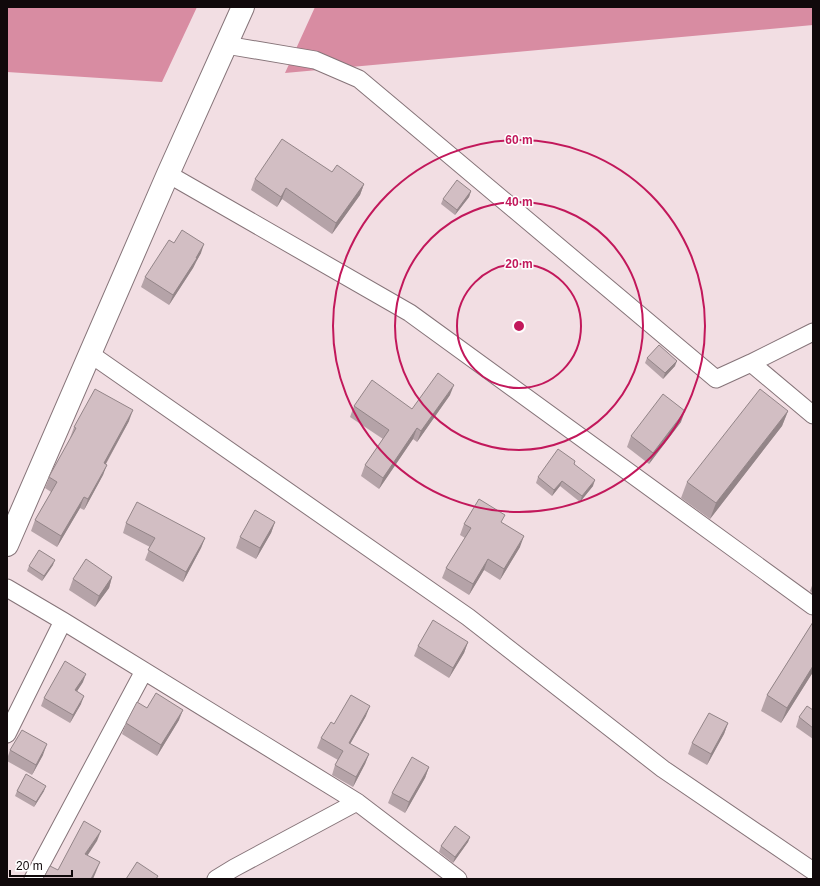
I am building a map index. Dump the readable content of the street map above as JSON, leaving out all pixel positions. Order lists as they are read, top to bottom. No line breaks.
{"scale_bar":"20 m","rings":["60 m","40 m","20 m"]}
